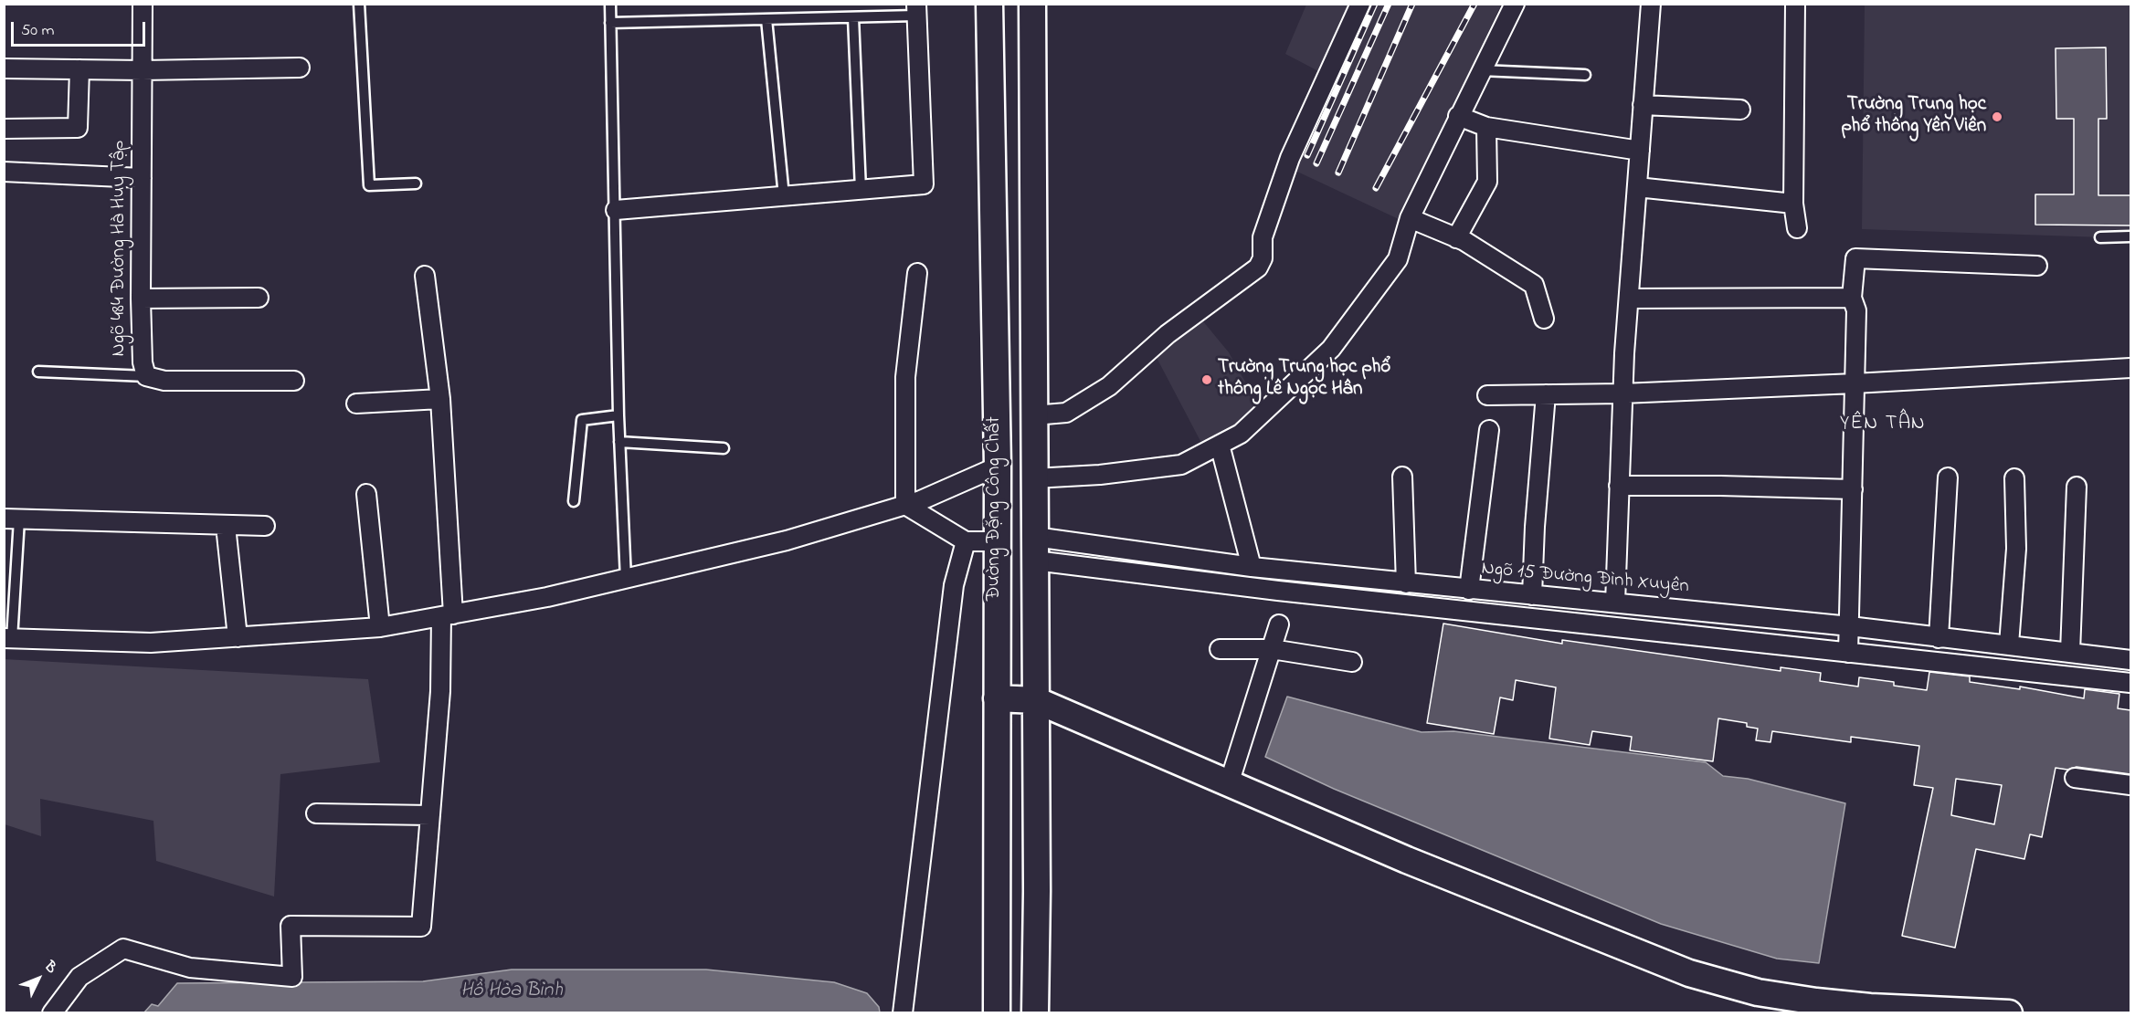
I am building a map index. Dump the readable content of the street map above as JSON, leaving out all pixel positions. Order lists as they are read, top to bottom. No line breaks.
{"streets":{"main road":["Đường Đặng Công Chất"],"street":["Ngõ 484 Đường Hà Huy Tập","Ngõ 15 Đường Đình Xuyên"]},"crossings":[["Đường Đặng Công Chất","Ngõ 15 Đường Đình Xuyên"]],"districts":["YÊN TÂN"],"water":["Hồ Hòa Bình"],"places":["Trường Trung học phổ thông Yên Viên","Trường Trung học phổ thông Lê Ngọc Hân"],"scale_bar":"50 m","north":"top right"}
